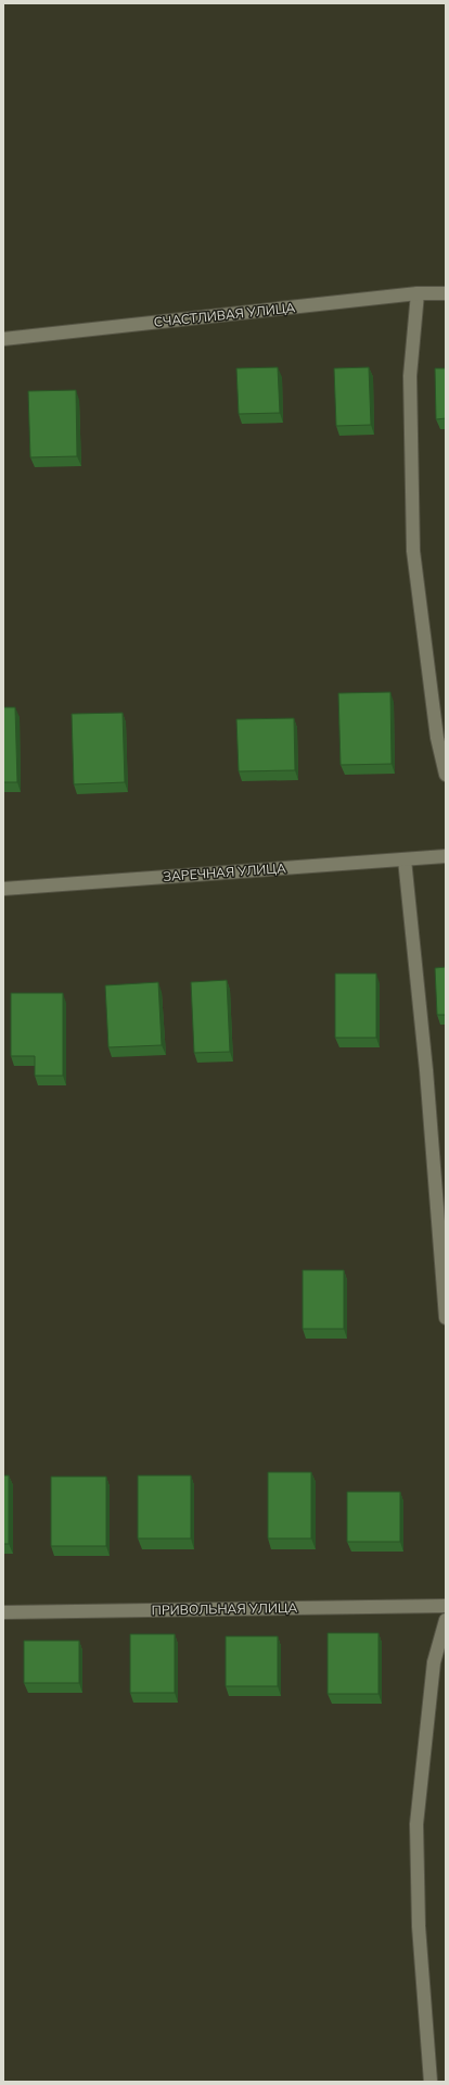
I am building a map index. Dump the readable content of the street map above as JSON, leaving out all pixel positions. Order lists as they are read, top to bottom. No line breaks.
{"streets":{"street":["СЧАСТЛИВАЯ УЛИЦА","ЗАРЕЧНАЯ УЛИЦА","ПРИВОЛЬНАЯ УЛИЦА"]}}
